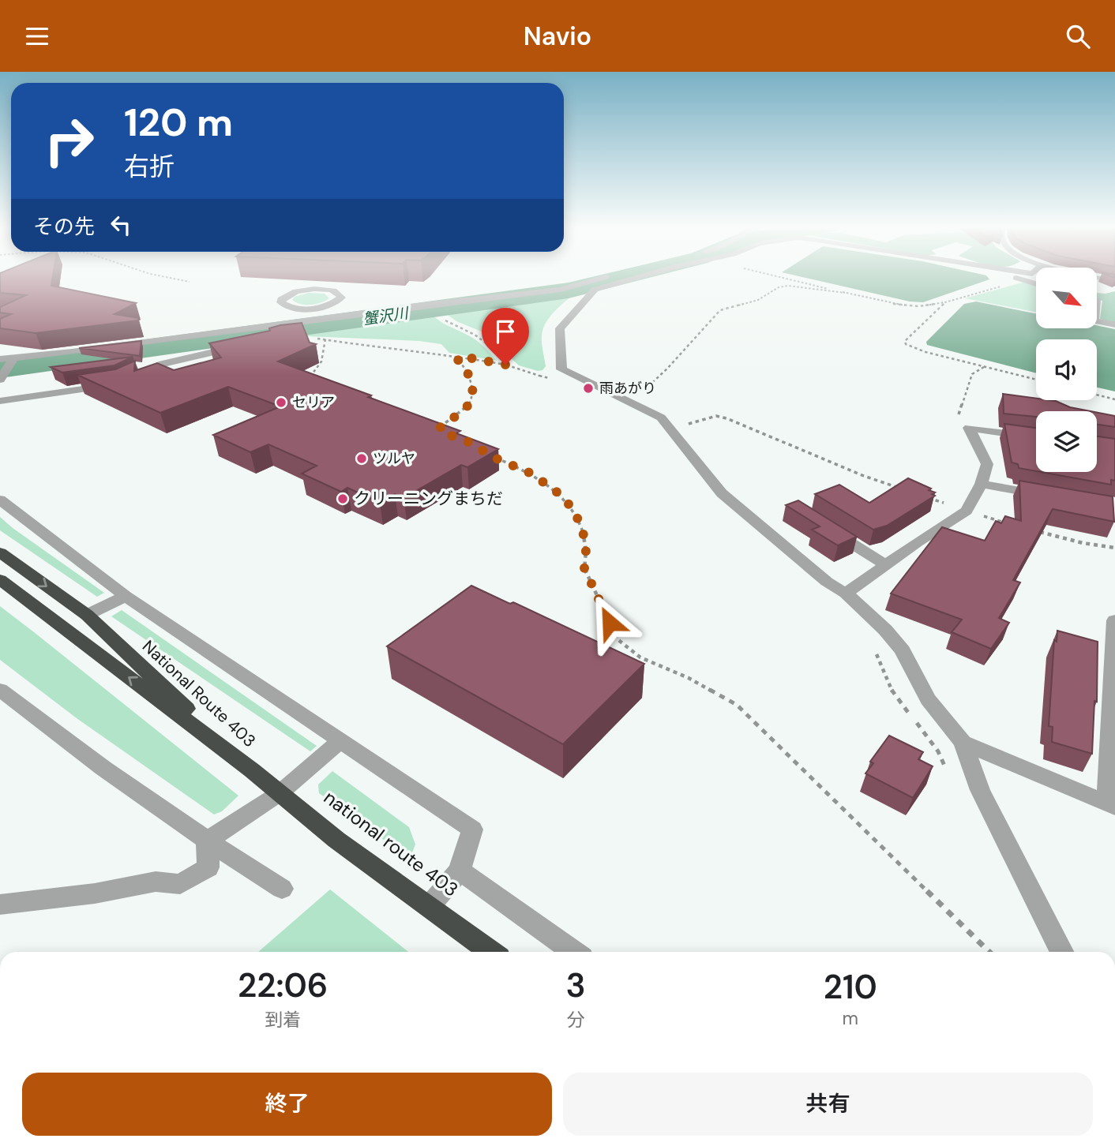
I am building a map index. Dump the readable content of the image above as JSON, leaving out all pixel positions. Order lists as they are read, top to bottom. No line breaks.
{"streets":{"highway":["National Route 403","national route 403"]},"crossings":[["National Route 403","national route 403"]],"water":["蟹沢川"],"places":["雨あがり","セリア","ツルヤ","クリーニングまちだ"],"north":"bottom right","page":{"header":"Navio","turn":["120 m","右折"],"then":"その先","eta":["22:06","到着","3","分","210","m"],"buttons":["終了","共有"]}}
